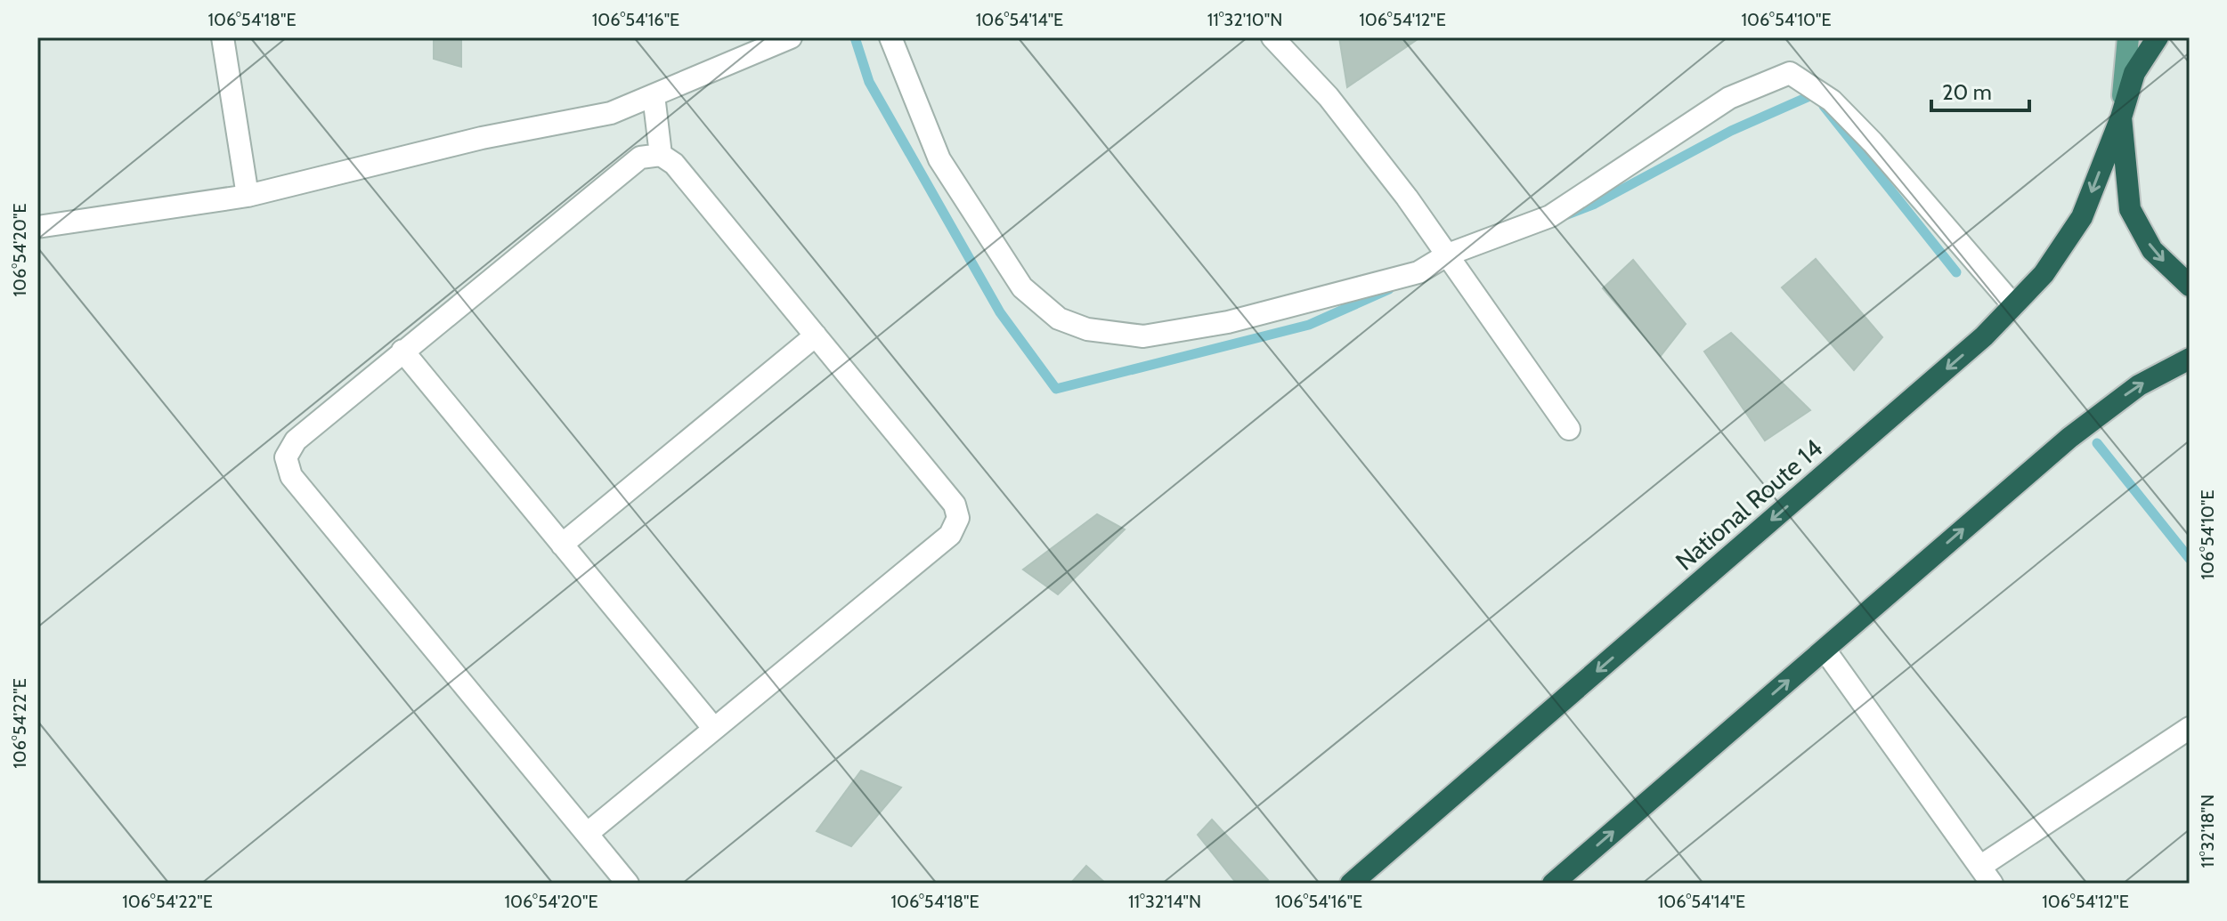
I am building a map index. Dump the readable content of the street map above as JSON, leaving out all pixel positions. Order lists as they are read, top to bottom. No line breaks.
{"streets":{"highway":["National Route 14"]},"scale_bar":"20 m","coordinates":["106°54'18\"E","106°54'16\"E","106°54'14\"E","11°32'10\"N","106°54'12\"E","106°54'10\"E","106°54'20\"E","106°54'22\"E","11°32'18\"N","11°32'14\"N"]}
